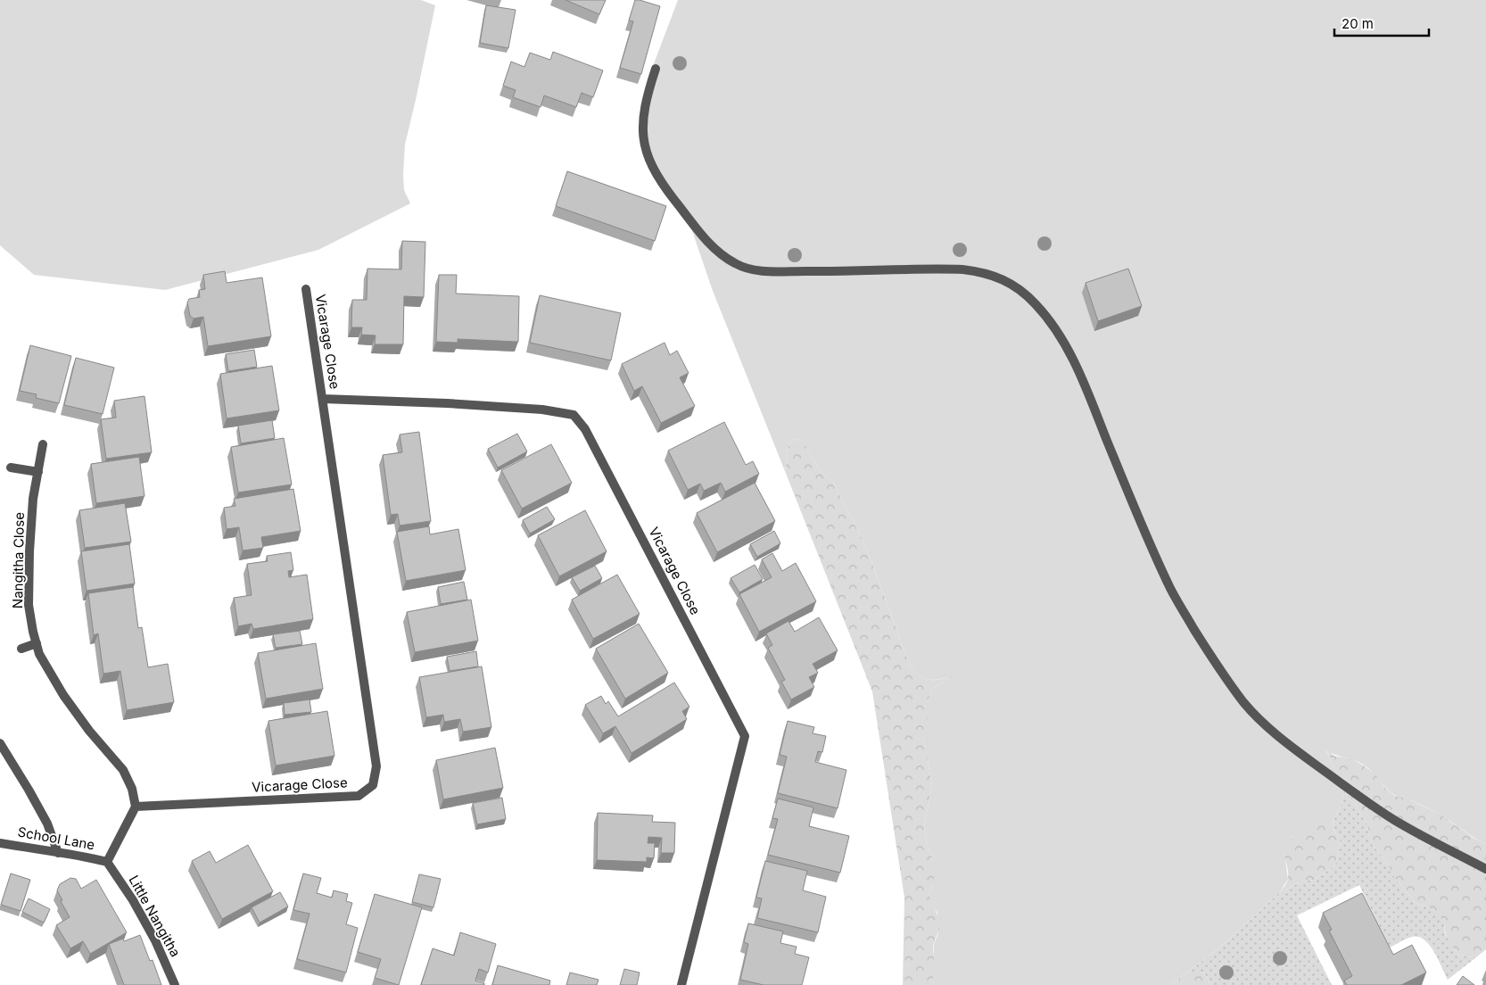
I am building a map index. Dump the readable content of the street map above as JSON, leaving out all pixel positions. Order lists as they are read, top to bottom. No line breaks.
{"streets":{"street":["Vicarage Close","Nangitha Close","School Lane","Little Nangitha"]},"crossings":[["Vicarage Close","Nangitha Close"],["School Lane","Little Nangitha"]],"scale_bar":"20 m"}
